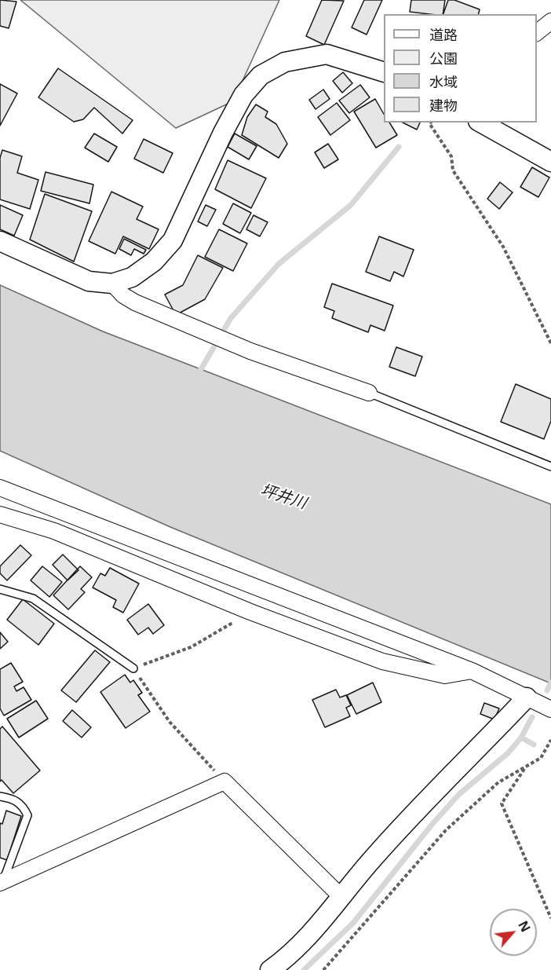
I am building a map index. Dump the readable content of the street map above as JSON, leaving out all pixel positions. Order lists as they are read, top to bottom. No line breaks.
{"water":["坪井川"],"legend":["道路","公園","水域","建物"],"north":"top right"}
